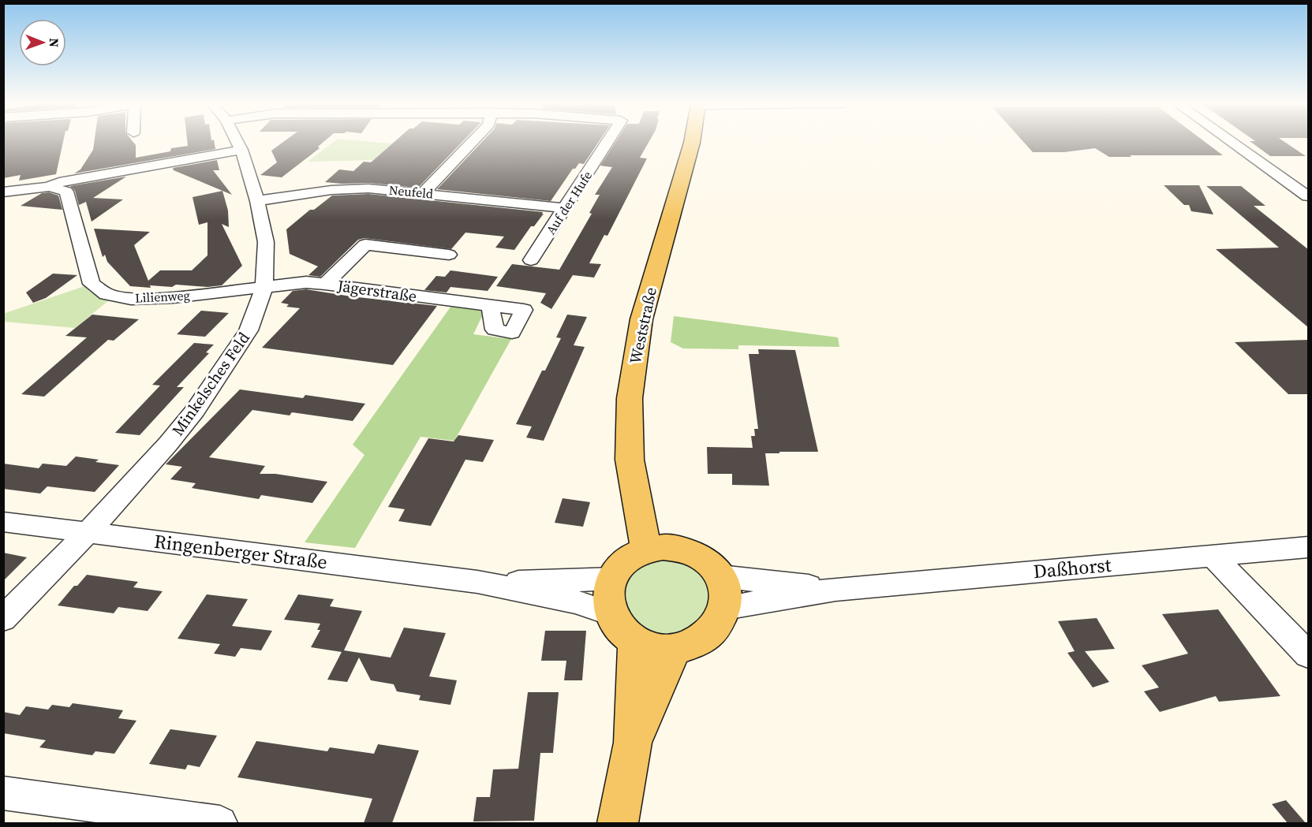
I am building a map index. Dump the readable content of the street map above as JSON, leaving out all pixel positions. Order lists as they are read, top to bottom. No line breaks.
{"streets":{"main road":["Weststraße"],"street":["Neufeld","Auf der Hufe","Jägerstraße","Lilienweg","Minkelsches Feld","Ringenberger Straße","Daßhorst"]},"crossings":[["Neufeld","Auf der Hufe"],["Neufeld","Minkelsches Feld"],["Jägerstraße","Lilienweg"],["Jägerstraße","Minkelsches Feld"],["Lilienweg","Minkelsches Feld"],["Weststraße","Ringenberger Straße"],["Weststraße","Daßhorst"],["Minkelsches Feld","Ringenberger Straße"],["Ringenberger Straße","Daßhorst"]],"north":"right"}
